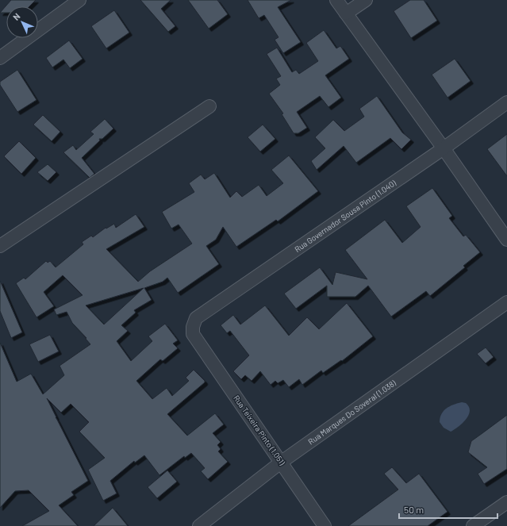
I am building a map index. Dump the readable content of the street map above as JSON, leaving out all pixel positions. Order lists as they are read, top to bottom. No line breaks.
{"streets":{"street":["Rua Governador Sousa Pinto (1.040)","Rua Marques Do Soveral (1.038)","Rua Teixeira Pinto (1.051)"]},"crossings":[["Rua Governador Sousa Pinto (1.040)","Rua Teixeira Pinto (1.051)"],["Rua Marques Do Soveral (1.038)","Rua Teixeira Pinto (1.051)"]],"scale_bar":"50 m","north":"top left"}
